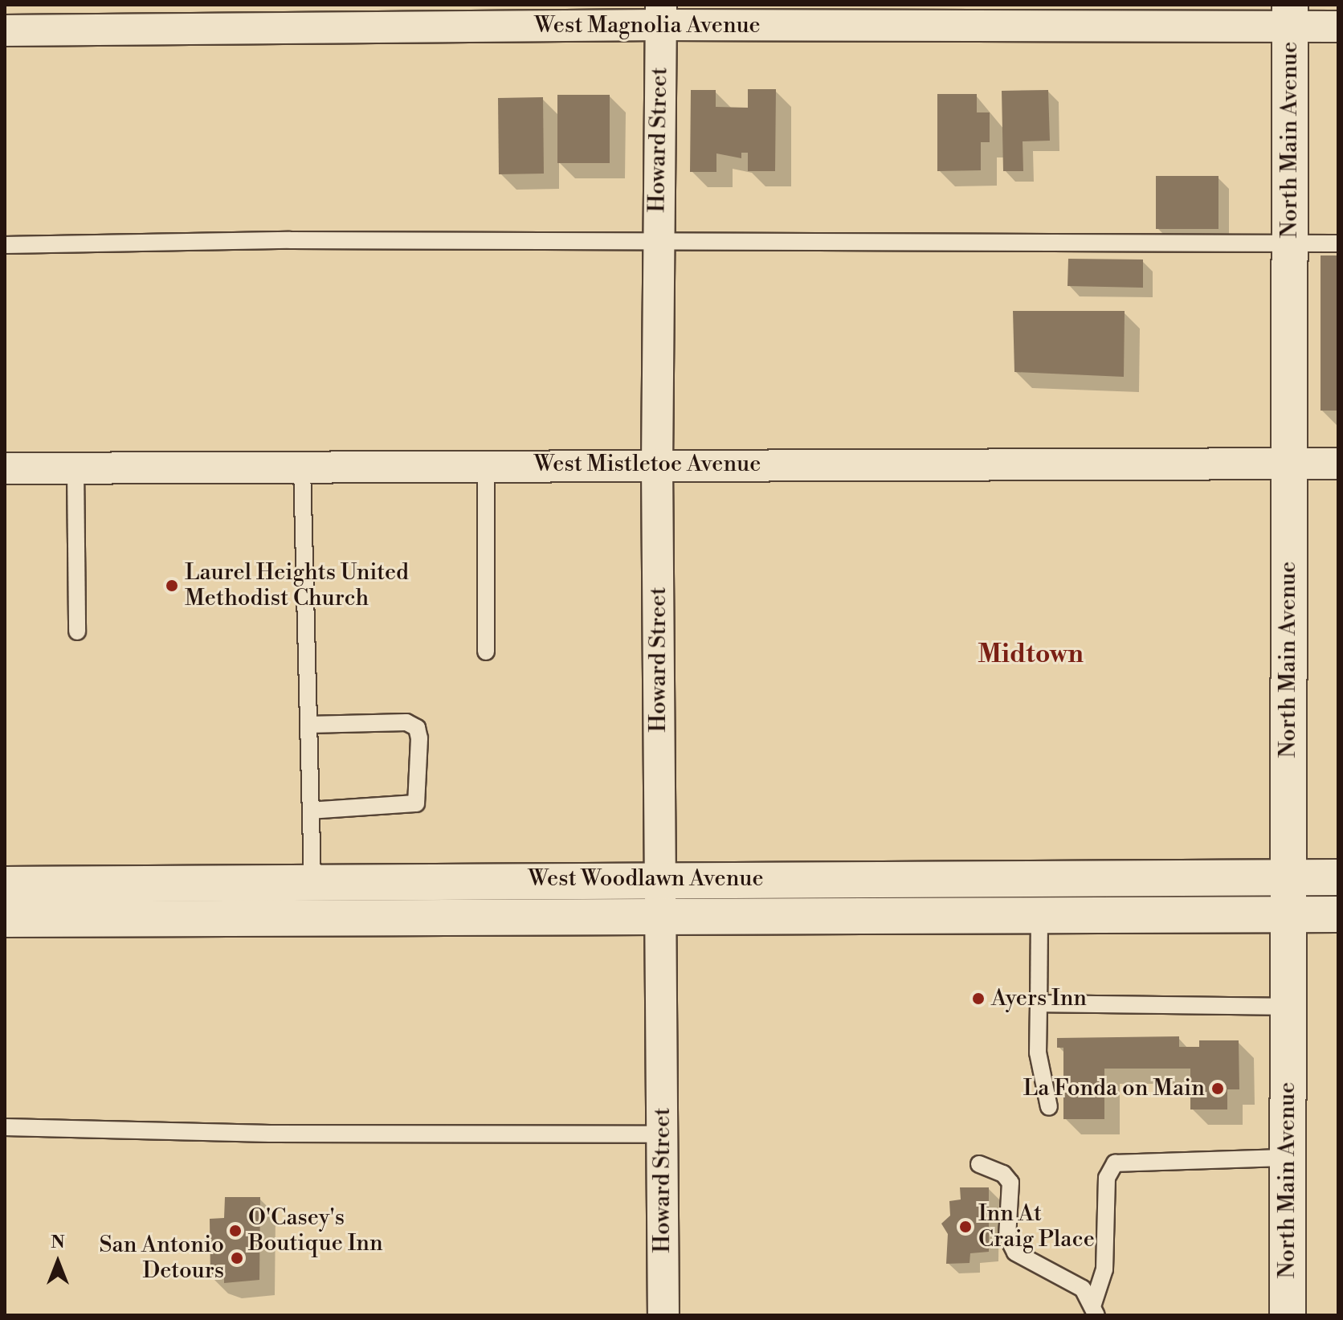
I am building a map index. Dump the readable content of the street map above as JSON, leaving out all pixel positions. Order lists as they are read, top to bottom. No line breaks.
{"streets":{"street":["West Magnolia Avenue","Howard Street","North Main Avenue","West Mistletoe Avenue","West Woodlawn Avenue"]},"crossings":[["West Magnolia Avenue","Howard Street"],["West Magnolia Avenue","North Main Avenue"],["Howard Street","West Mistletoe Avenue"],["Howard Street","West Woodlawn Avenue"],["North Main Avenue","West Mistletoe Avenue"],["North Main Avenue","West Woodlawn Avenue"]],"districts":["Midtown"],"places":["Laurel Heights United Methodist Church","Ayers Inn","La Fonda on Main","Inn At Craig Place","O'Casey's Boutique Inn","San Antonio Detours"],"north":"top"}
